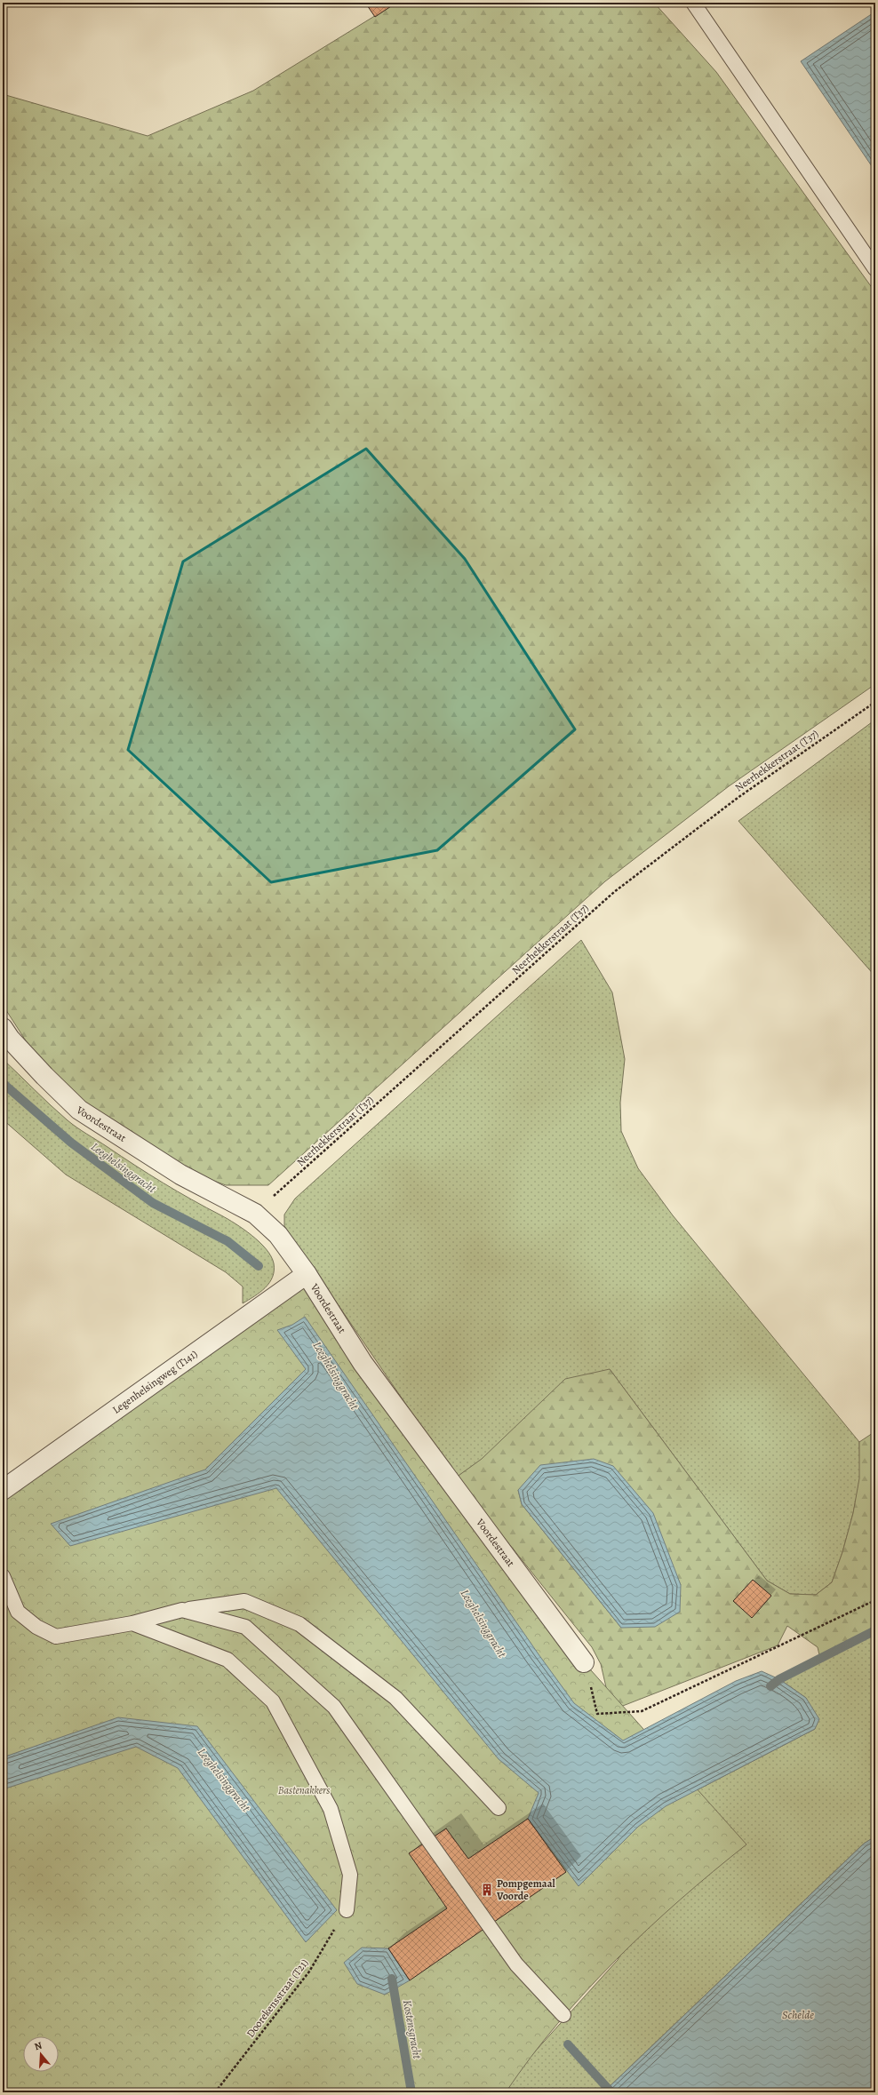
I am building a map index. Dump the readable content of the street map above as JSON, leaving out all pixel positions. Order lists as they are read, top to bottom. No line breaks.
{"streets":{"street":["Voordestraat","Legenhelsingweg (T141)"],"path":["Neerhekkerstraat (T37)","Doorekensstraat (T21)"]},"crossings":[["Neerhekkerstraat (T37)","Voordestraat"],["Voordestraat","Legenhelsingweg (T141)"]],"water":["Leeghelsinggracht","Schelde","Kostensgracht"],"parks":["Bastenakkers"],"places":{"building":["Pompgemaal Voorde"]},"north":"top"}
